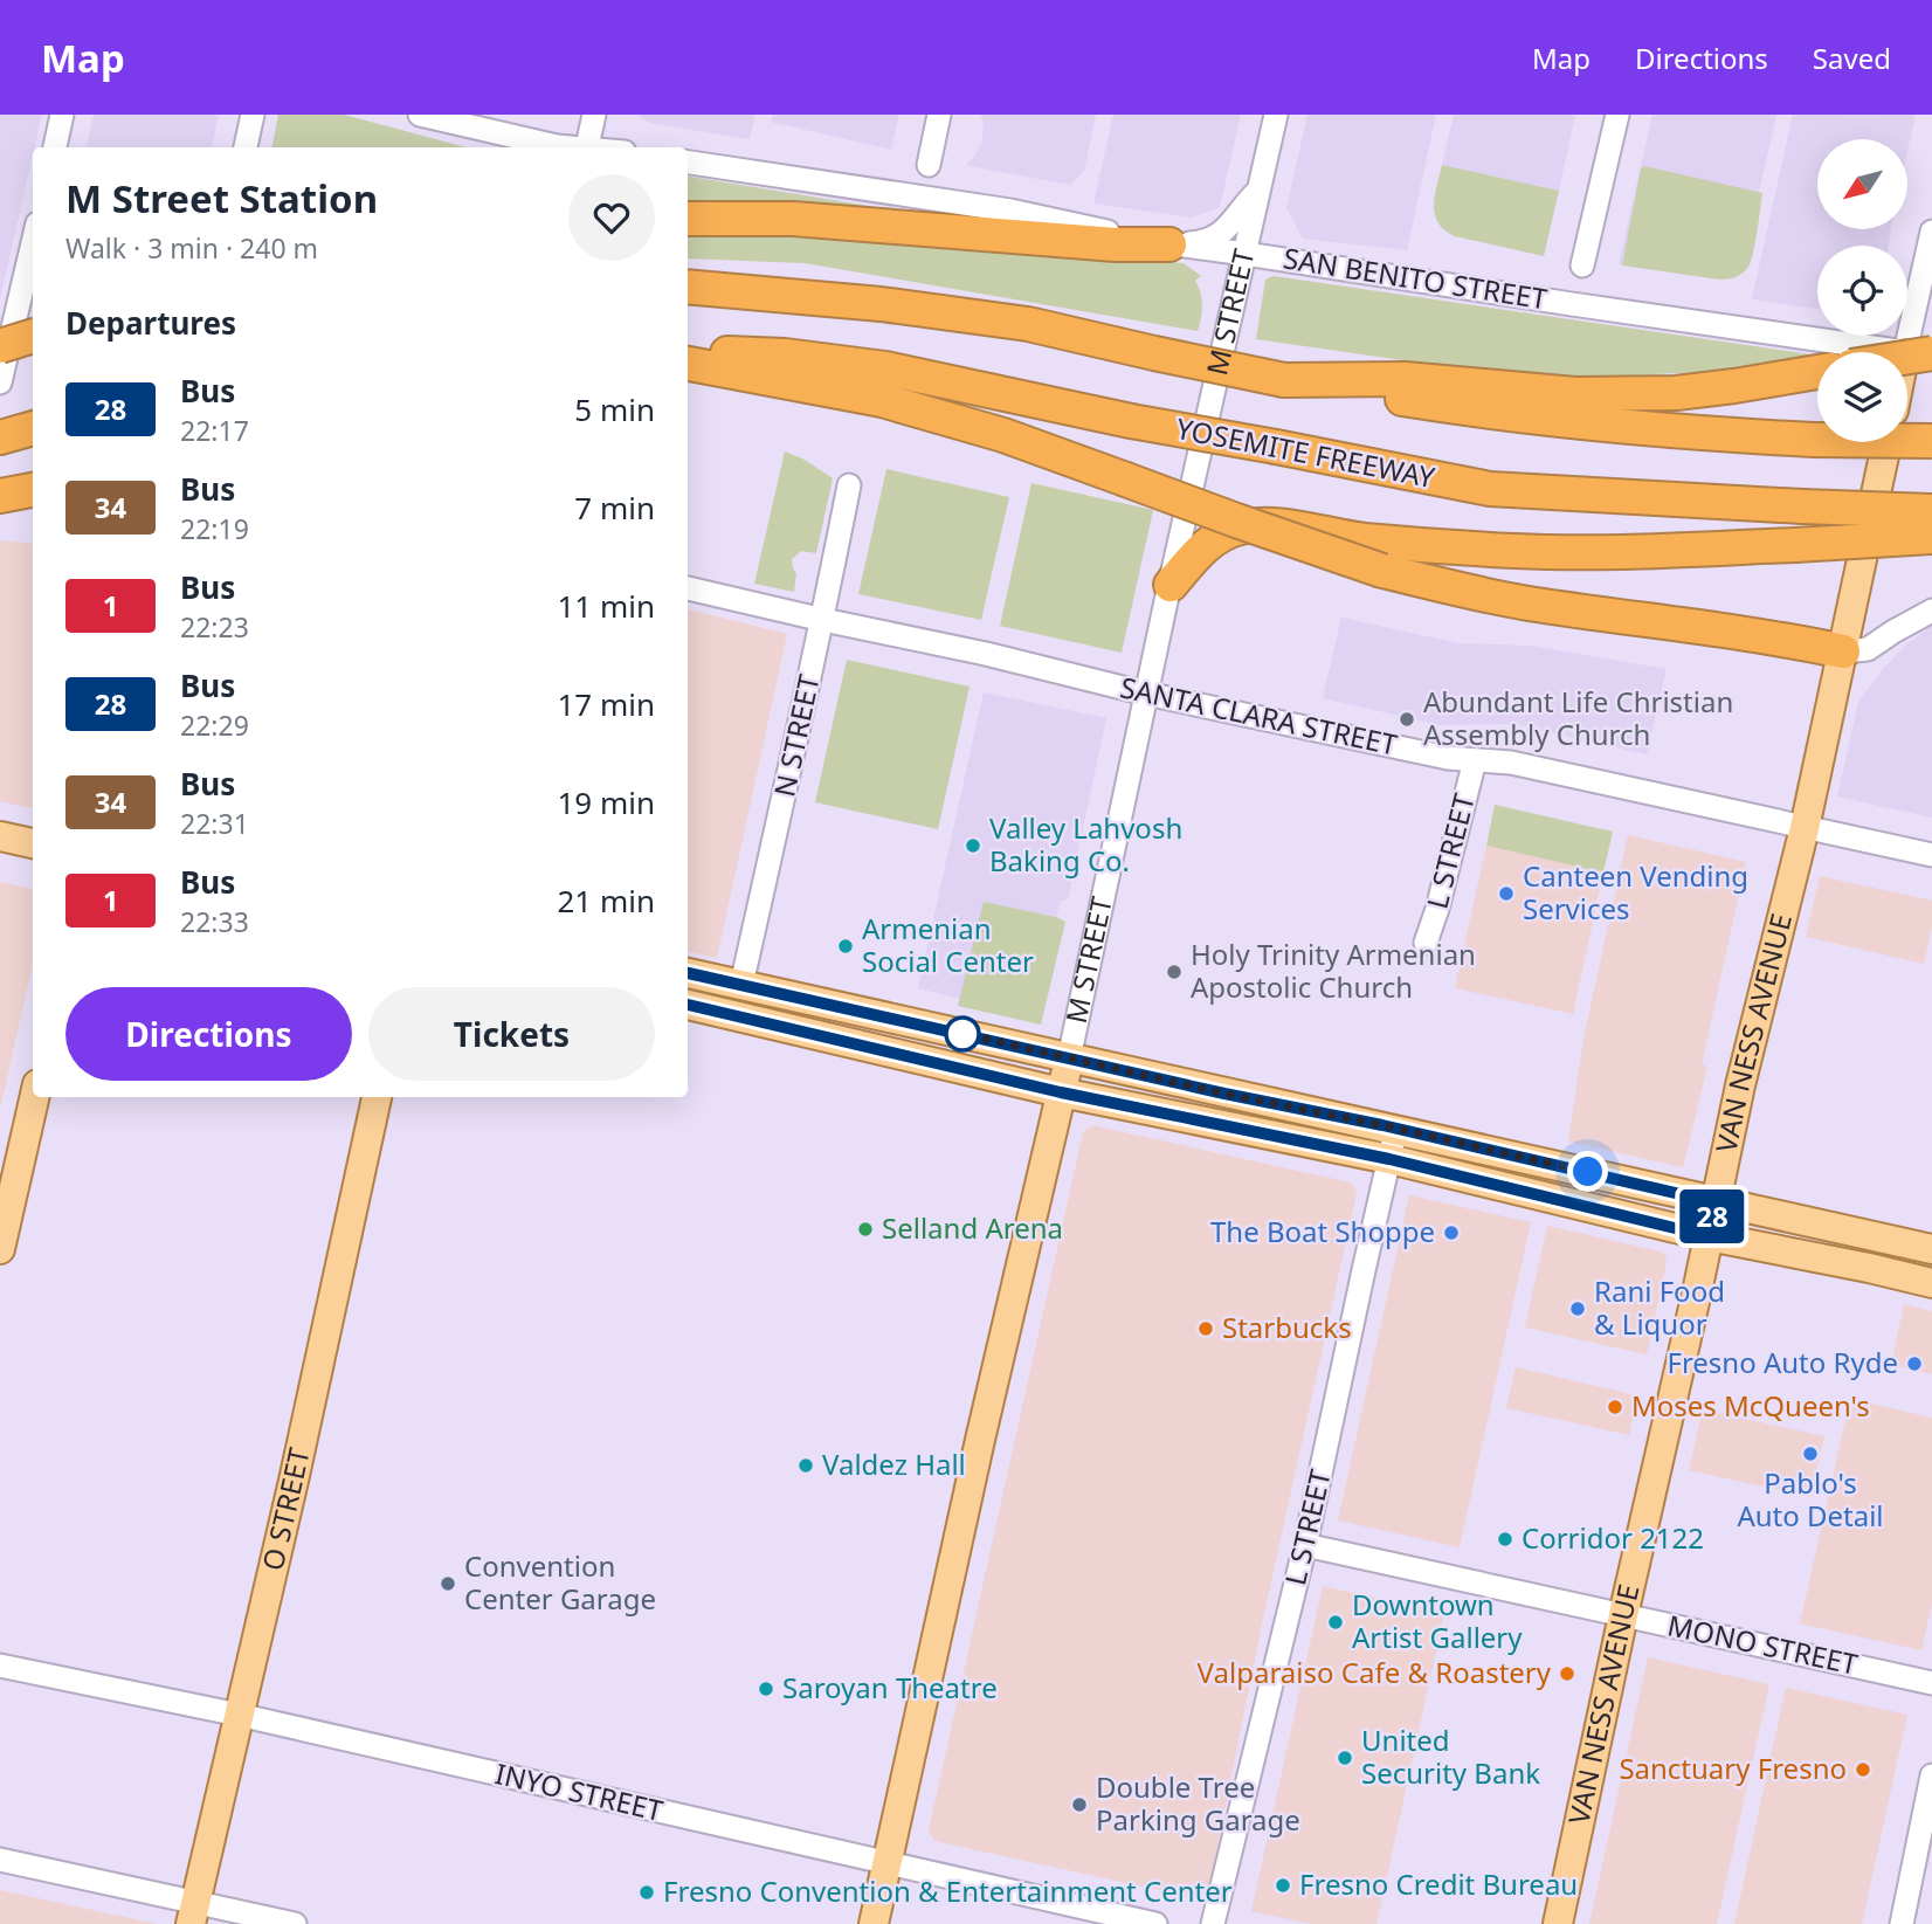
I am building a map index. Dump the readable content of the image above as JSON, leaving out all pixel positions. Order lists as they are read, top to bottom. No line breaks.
{"streets":{"highway":["YOSEMITE FREEWAY"],"main road":["M STREET","VAN NESS AVENUE","O STREET"],"street":["SAN BENITO STREET","SANTA CLARA STREET","N STREET","L STREET","MONO STREET","INYO STREET"]},"crossings":[["SAN BENITO STREET","M STREET"],["M STREET","SANTA CLARA STREET"],["M STREET","INYO STREET"],["SANTA CLARA STREET","N STREET"],["SANTA CLARA STREET","L STREET"],["SANTA CLARA STREET","VAN NESS AVENUE"],["L STREET","MONO STREET"],["VAN NESS AVENUE","MONO STREET"],["O STREET","INYO STREET"]],"places":["Abundant Life Christian Assembly Church","Valley Lahvosh Baking Co.","Canteen Vending Services","Armenian Social Center","Holy Trinity Armenian Apostolic Church","Selland Arena","The Boat Shoppe","Rani Food & Liquor","Starbucks","Fresno Auto Ryde","Moses McQueen's","Pablo's Auto Detail","Valdez Hall","Corridor 2122","Convention Center Garage","Downtown Artist Gallery","Valparaiso Cafe & Roastery","Saroyan Theatre","United Security Bank","Sanctuary Fresno","Double Tree Parking Garage","Fresno Credit Bureau","Fresno Convention & Entertainment Center"],"lines":["bus line 28"],"north":"bottom left","page":{"header":"Map","nav":["Map","Directions","Saved"],"on_map":"28","heading":[["M Street Station","Walk · 3 min · 240 m"],"Departures"],"list":[{"mark":"28","name":"Bus","note":"22:17","value":"5 min"},{"mark":"34","name":"Bus","note":"22:19","value":"7 min"},{"mark":"1","name":"Bus","note":"22:23","value":"11 min"},{"mark":"28","name":"Bus","note":"22:29","value":"17 min"},{"mark":"34","name":"Bus","note":"22:31","value":"19 min"},{"mark":"1","name":"Bus","note":"22:33","value":"21 min"}],"buttons":["Directions","Tickets"]}}
